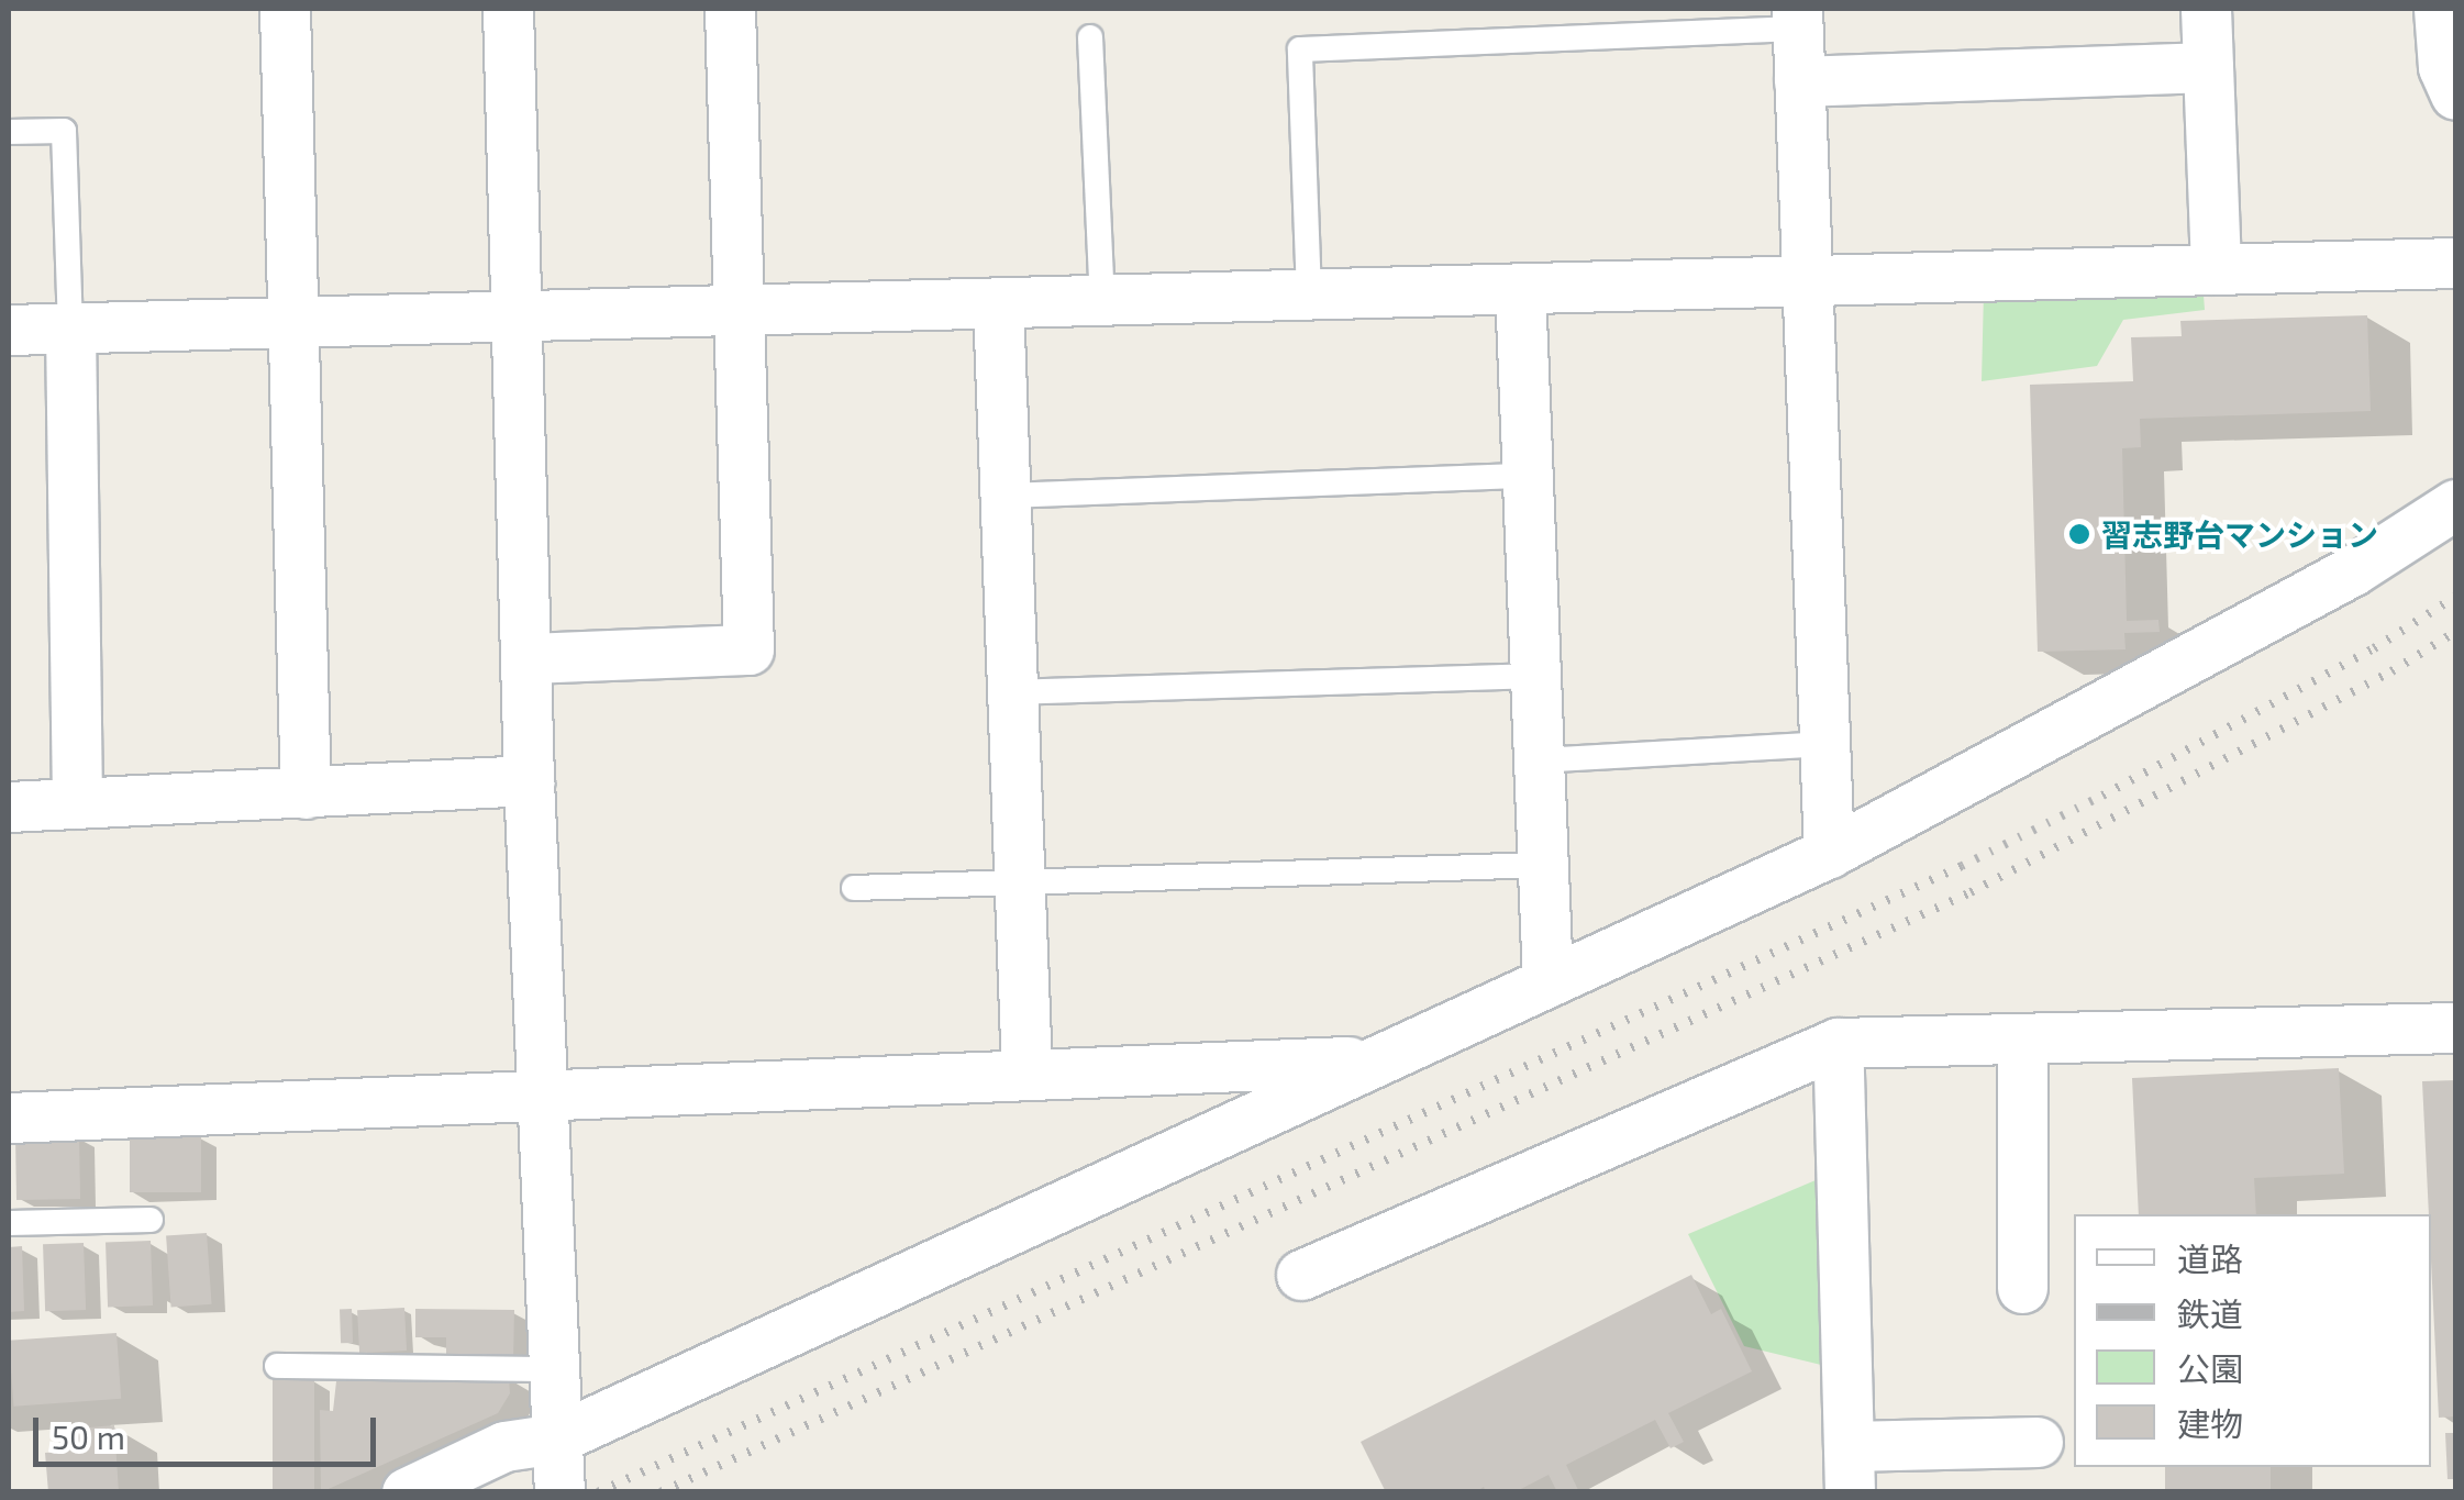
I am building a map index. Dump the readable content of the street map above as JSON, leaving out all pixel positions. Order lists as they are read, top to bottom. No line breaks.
{"places":["習志野台マンション"],"legend":["道路","鉄道","公園","建物"],"scale_bar":"50 m"}
